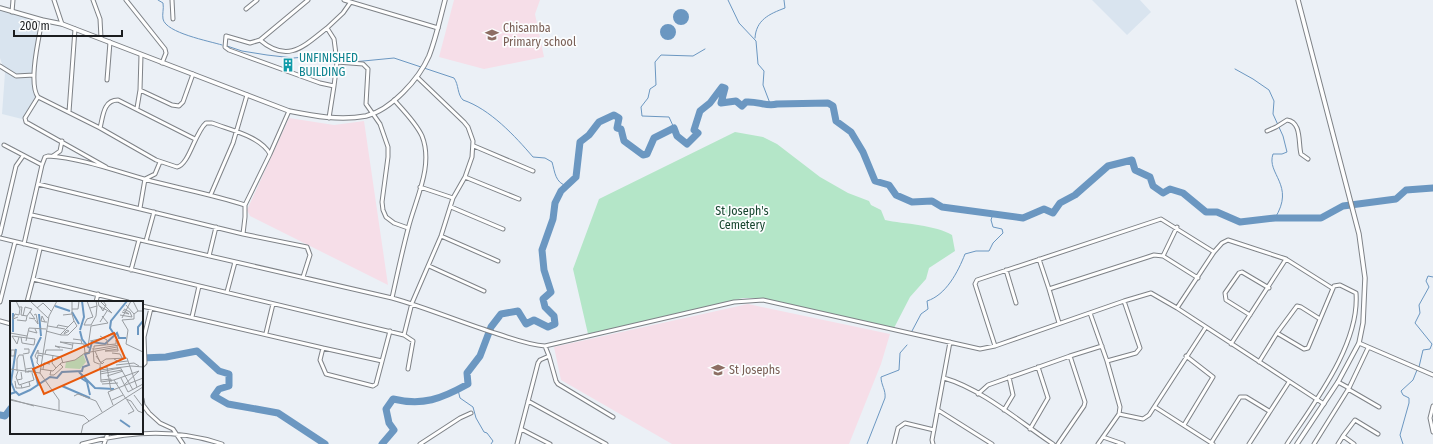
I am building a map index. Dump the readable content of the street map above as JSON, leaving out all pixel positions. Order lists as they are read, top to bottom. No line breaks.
{"parks":["St Joseph's Cemetery"],"places":{"school or university":["Chisamba Primary school","St Josephs"],"building":["UNFINISHED BUILDING"]},"scale_bar":"200 m"}
